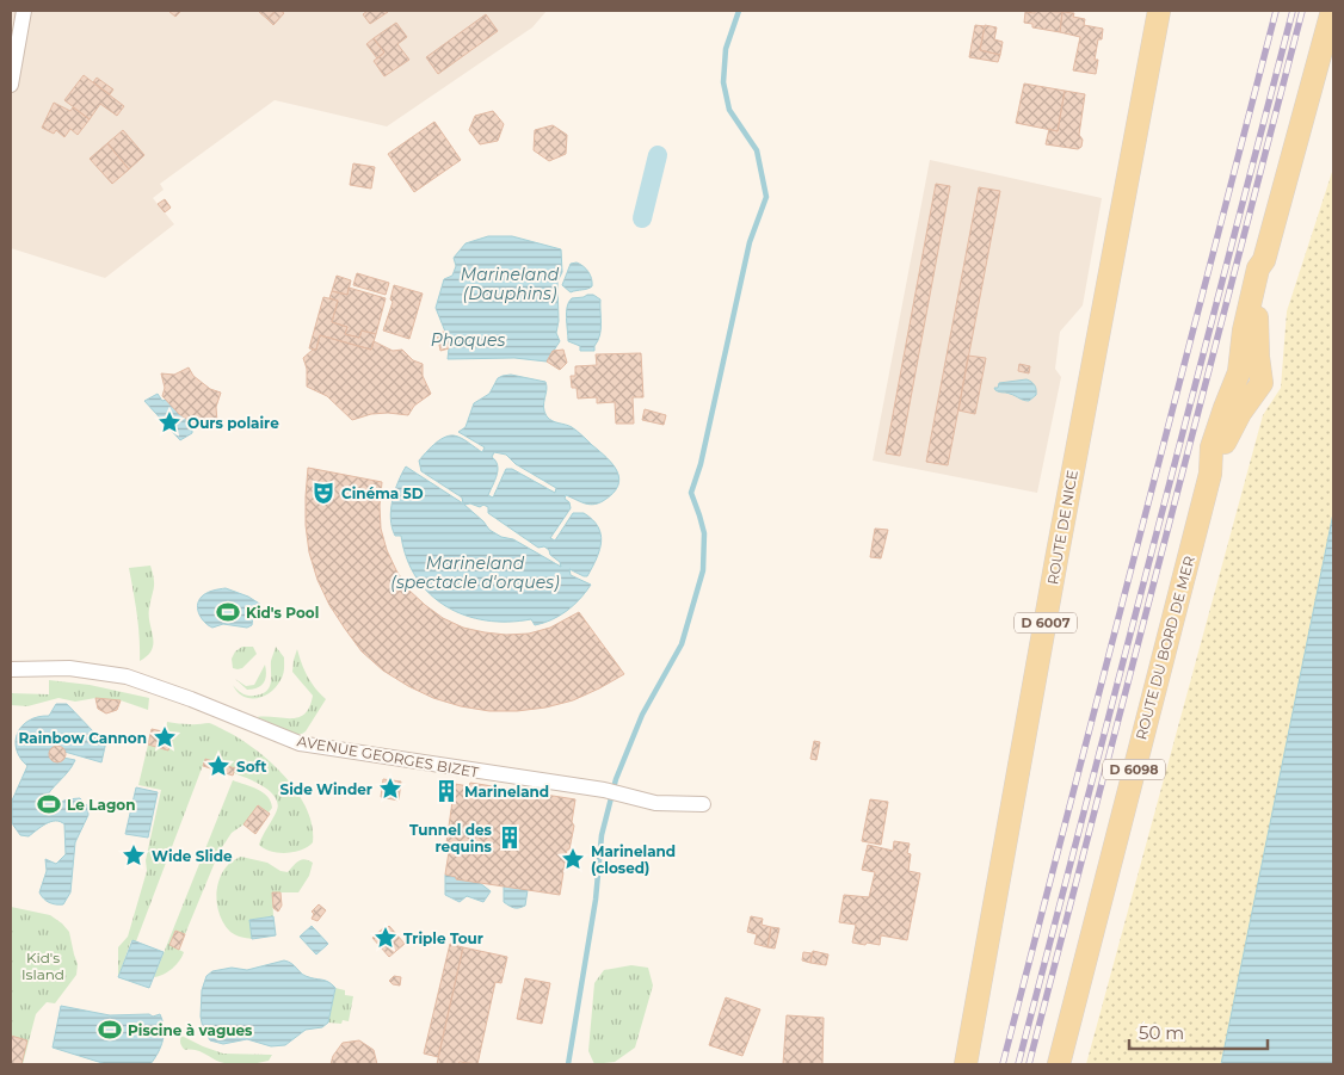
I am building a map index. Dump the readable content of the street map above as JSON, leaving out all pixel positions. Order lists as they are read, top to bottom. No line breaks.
{"streets":{"main road":["ROUTE DE NICE","D 6007","ROUTE DU BORD DE MER","D 6098"],"street":["AVENUE GEORGES BIZET"]},"water":["Marineland (Dauphins)","Phoques","Marineland (spectacle d'orques)"],"parks":["Kid's Island"],"places":{"place":["Ours polaire","Rainbow Cannon","Soft","Side Winder","Wide Slide","Marineland (closed)","Triple Tour"],"theatre":["Cinéma 5D"],"sports":["Kid's Pool","Le Lagon","Piscine à vagues"],"building":["Marineland","Tunnel des requins"]},"scale_bar":"50 m"}
